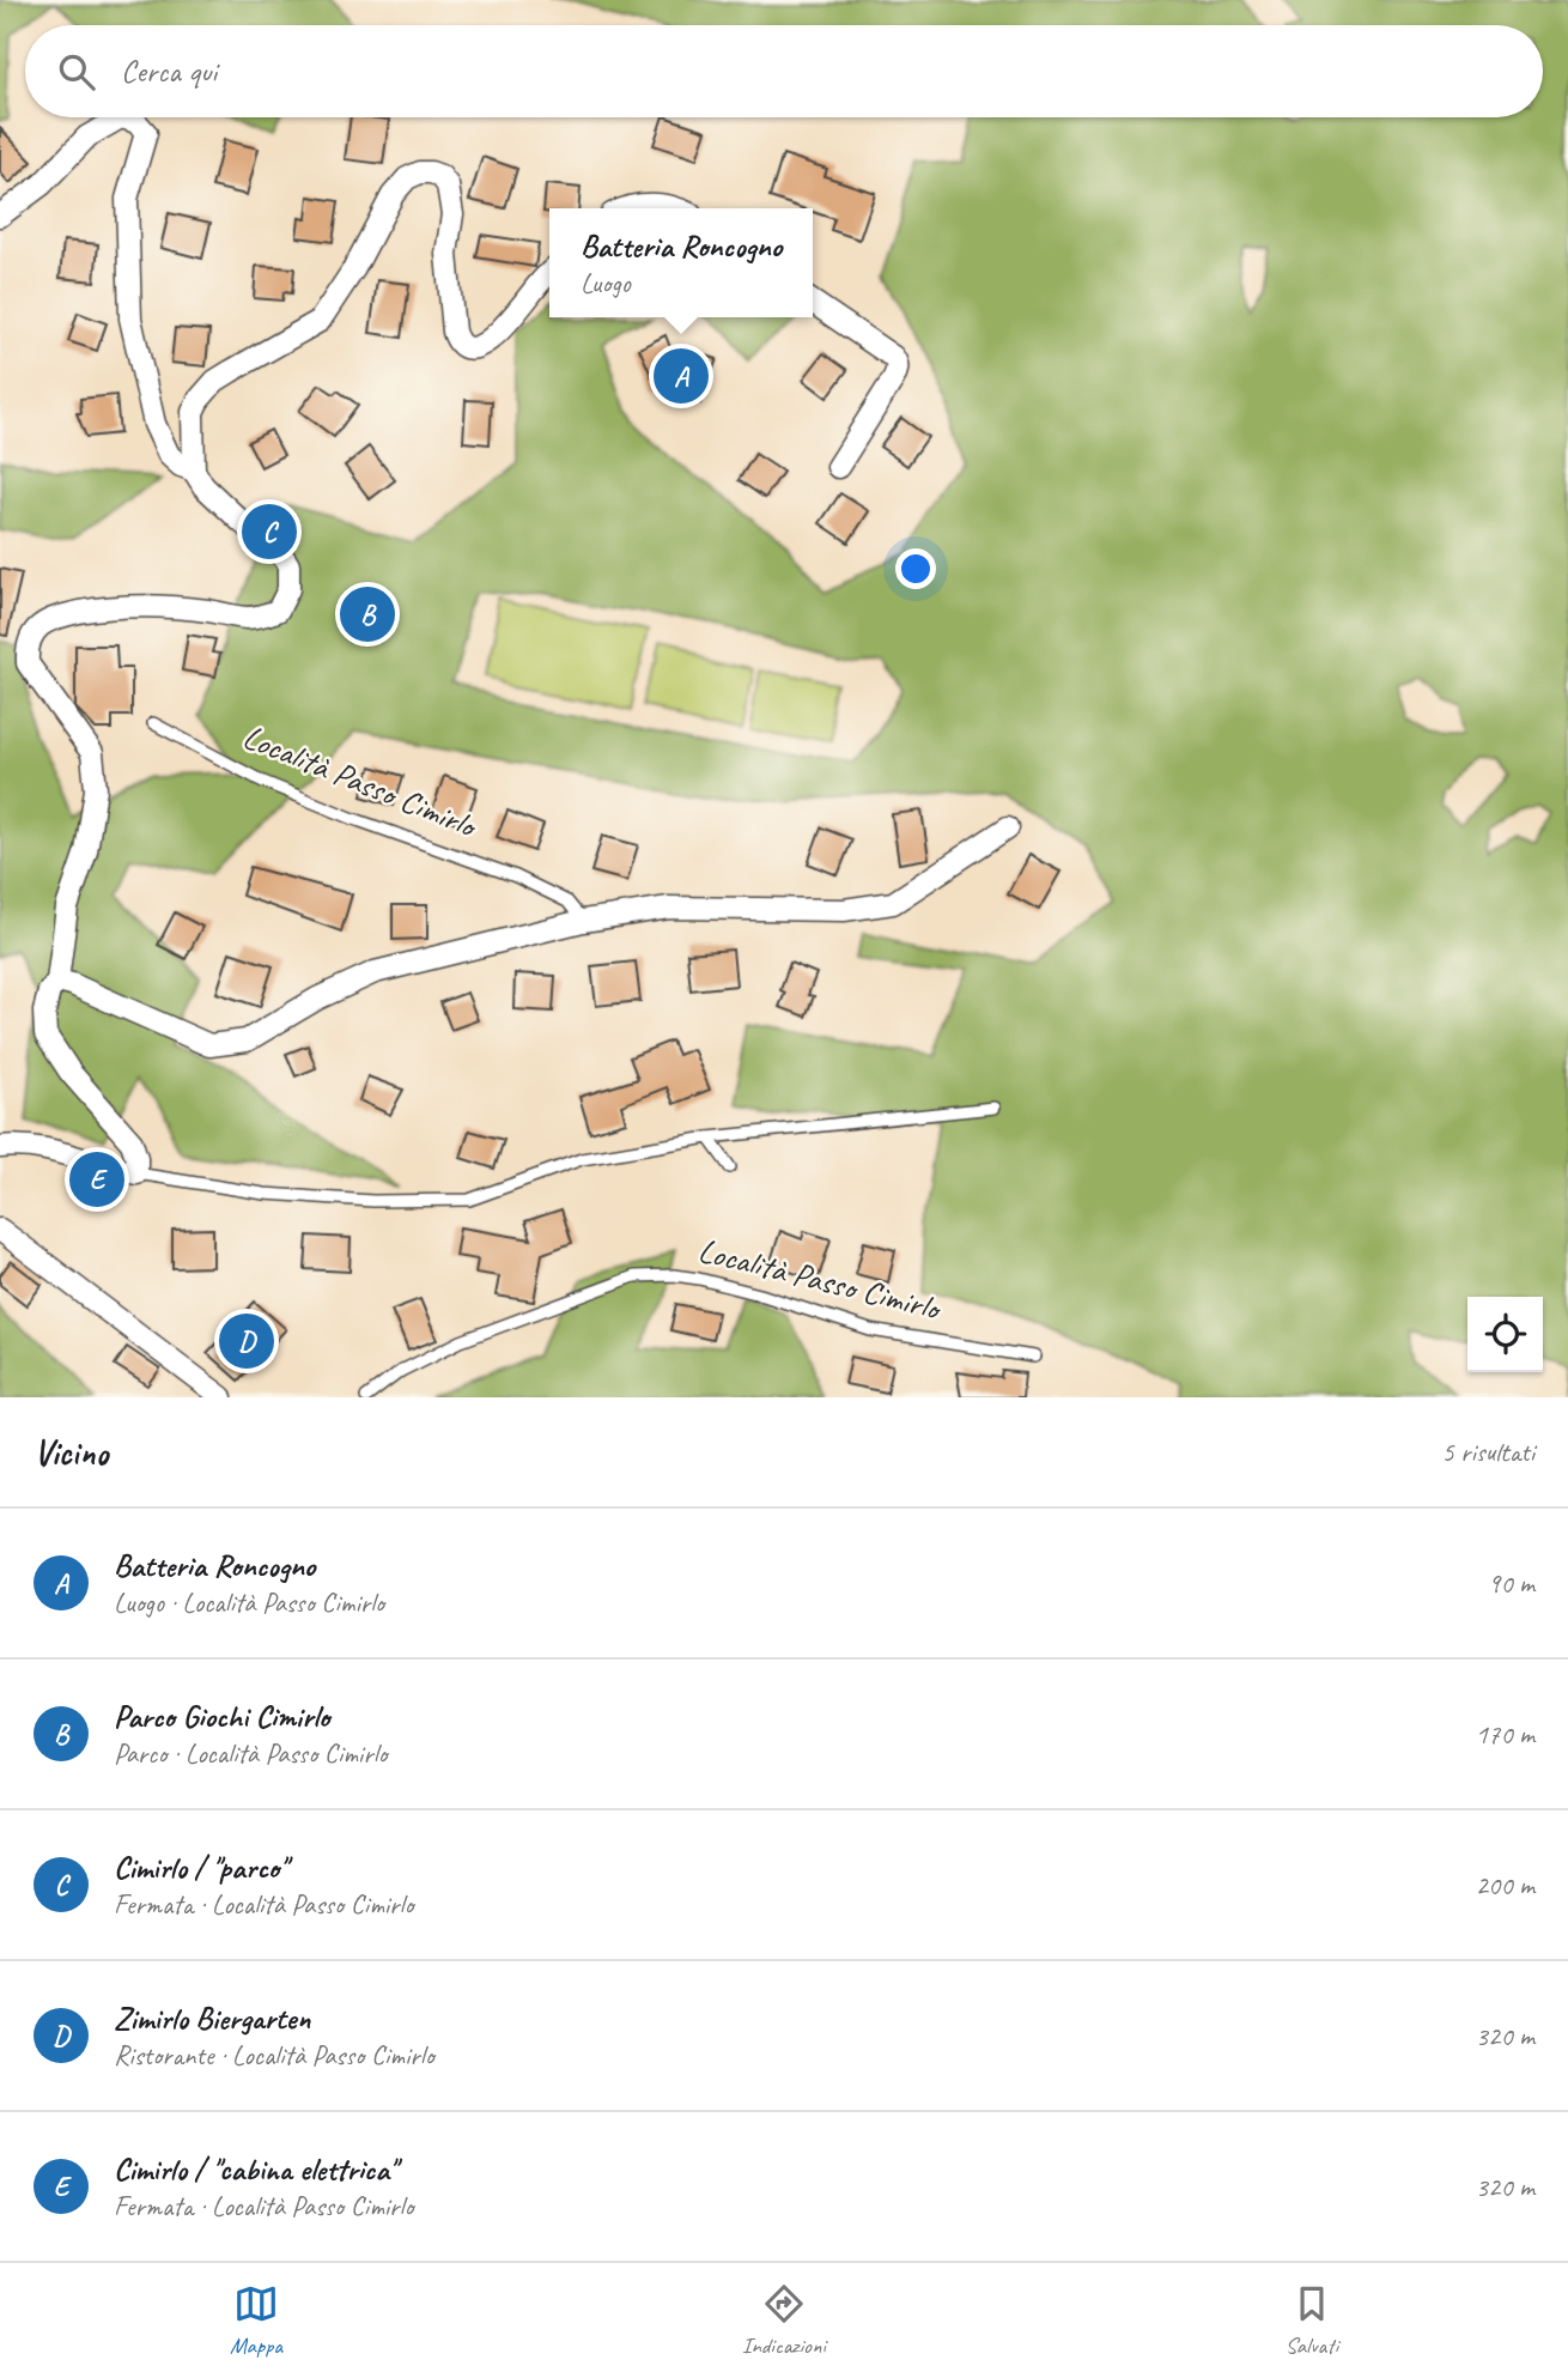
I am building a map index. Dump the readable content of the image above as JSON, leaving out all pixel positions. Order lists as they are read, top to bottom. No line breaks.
{"streets":{"lane":["Località Passo Cimirlo"]},"page":{"search":"Cerca qui","popup":["Batteria Roncogno","Luogo"],"pins":["A","C","B","E","D"],"heading":["Vicino","5 risultati"],"list":[{"mark":"A","name":"Batteria Roncogno","note":"Luogo · Località Passo Cimirlo","value":"90 m"},{"mark":"B","name":"Parco Giochi Cimirlo","note":"Parco · Località Passo Cimirlo","value":"170 m"},{"mark":"C","name":"Cimirlo / \"parco\"","note":"Fermata · Località Passo Cimirlo","value":"200 m"},{"mark":"D","name":"Zimirlo Biergarten","note":"Ristorante · Località Passo Cimirlo","value":"320 m"},{"mark":"E","name":"Cimirlo / \"cabina elettrica\"","note":"Fermata · Località Passo Cimirlo","value":"320 m"}],"nav":["Mappa","Indicazioni","Salvati"]}}
